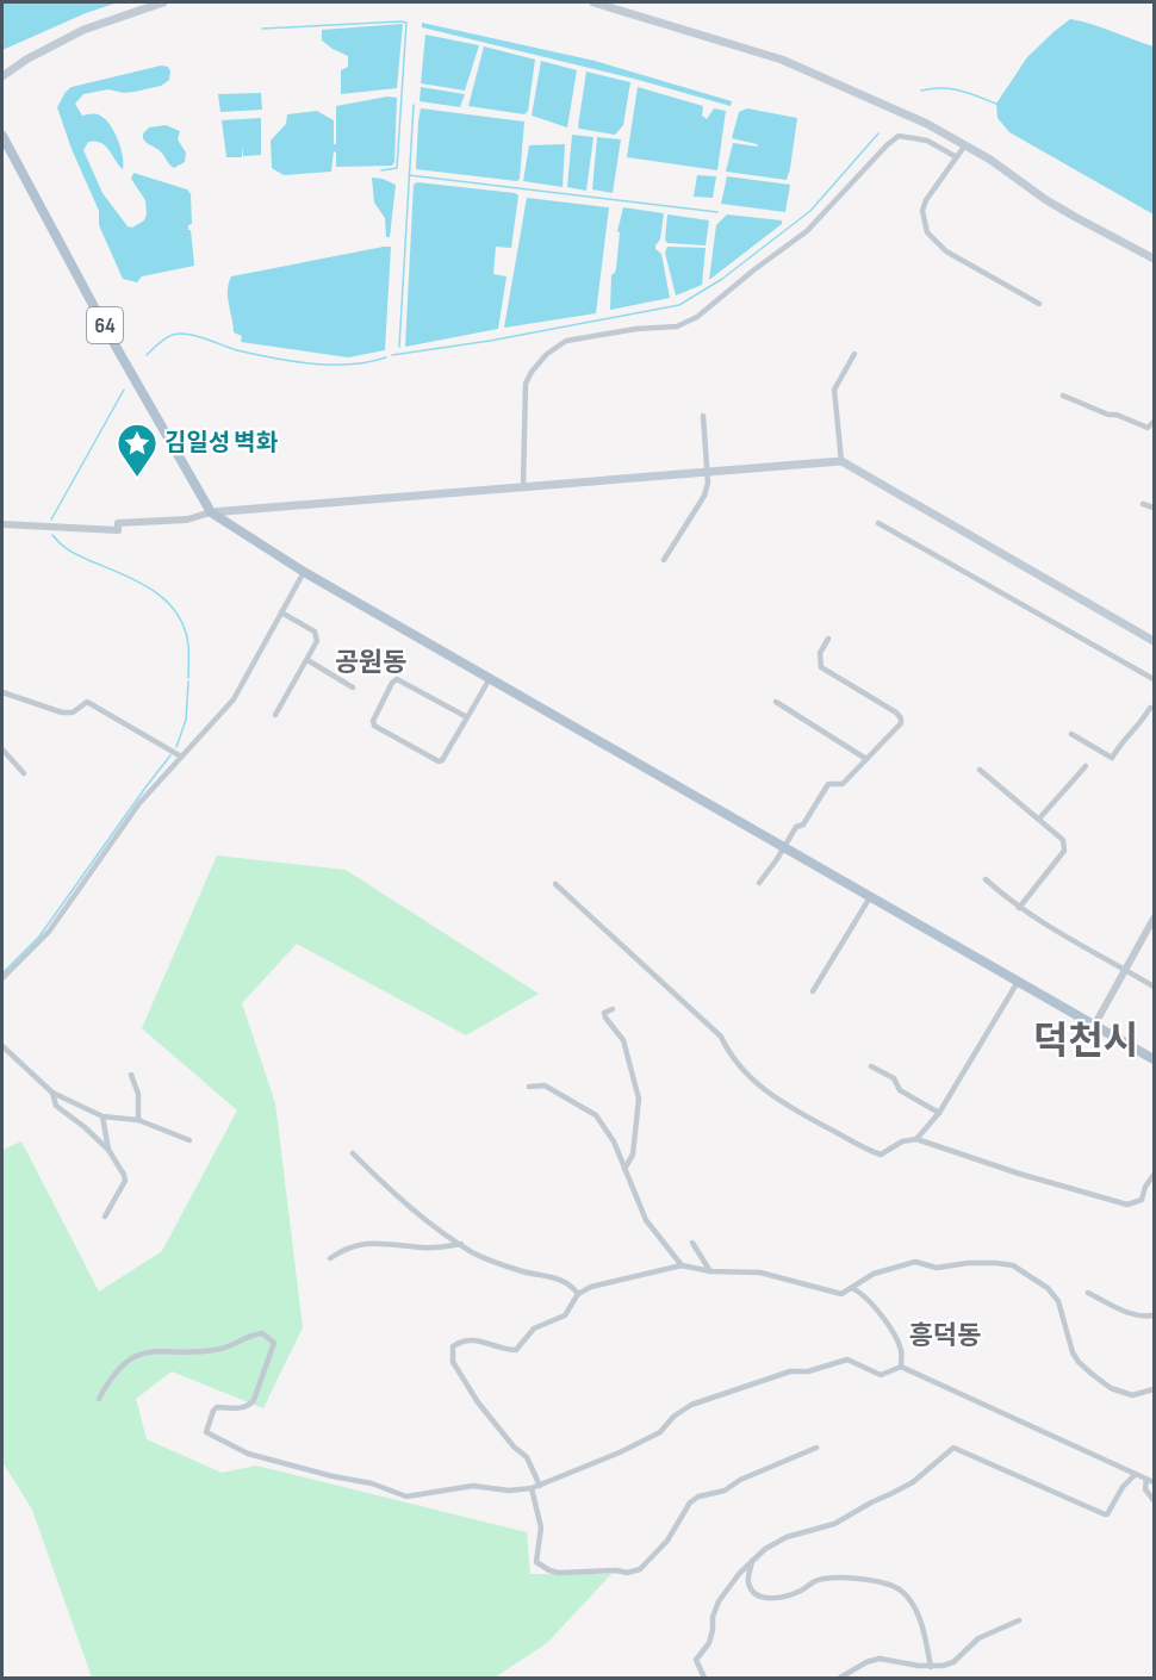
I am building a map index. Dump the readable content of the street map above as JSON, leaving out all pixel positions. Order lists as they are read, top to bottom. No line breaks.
{"streets":{"main road":["64"]},"districts":["공원동","덕천시","흥덕동"],"places":{"place":["김일성 벽화"]}}
